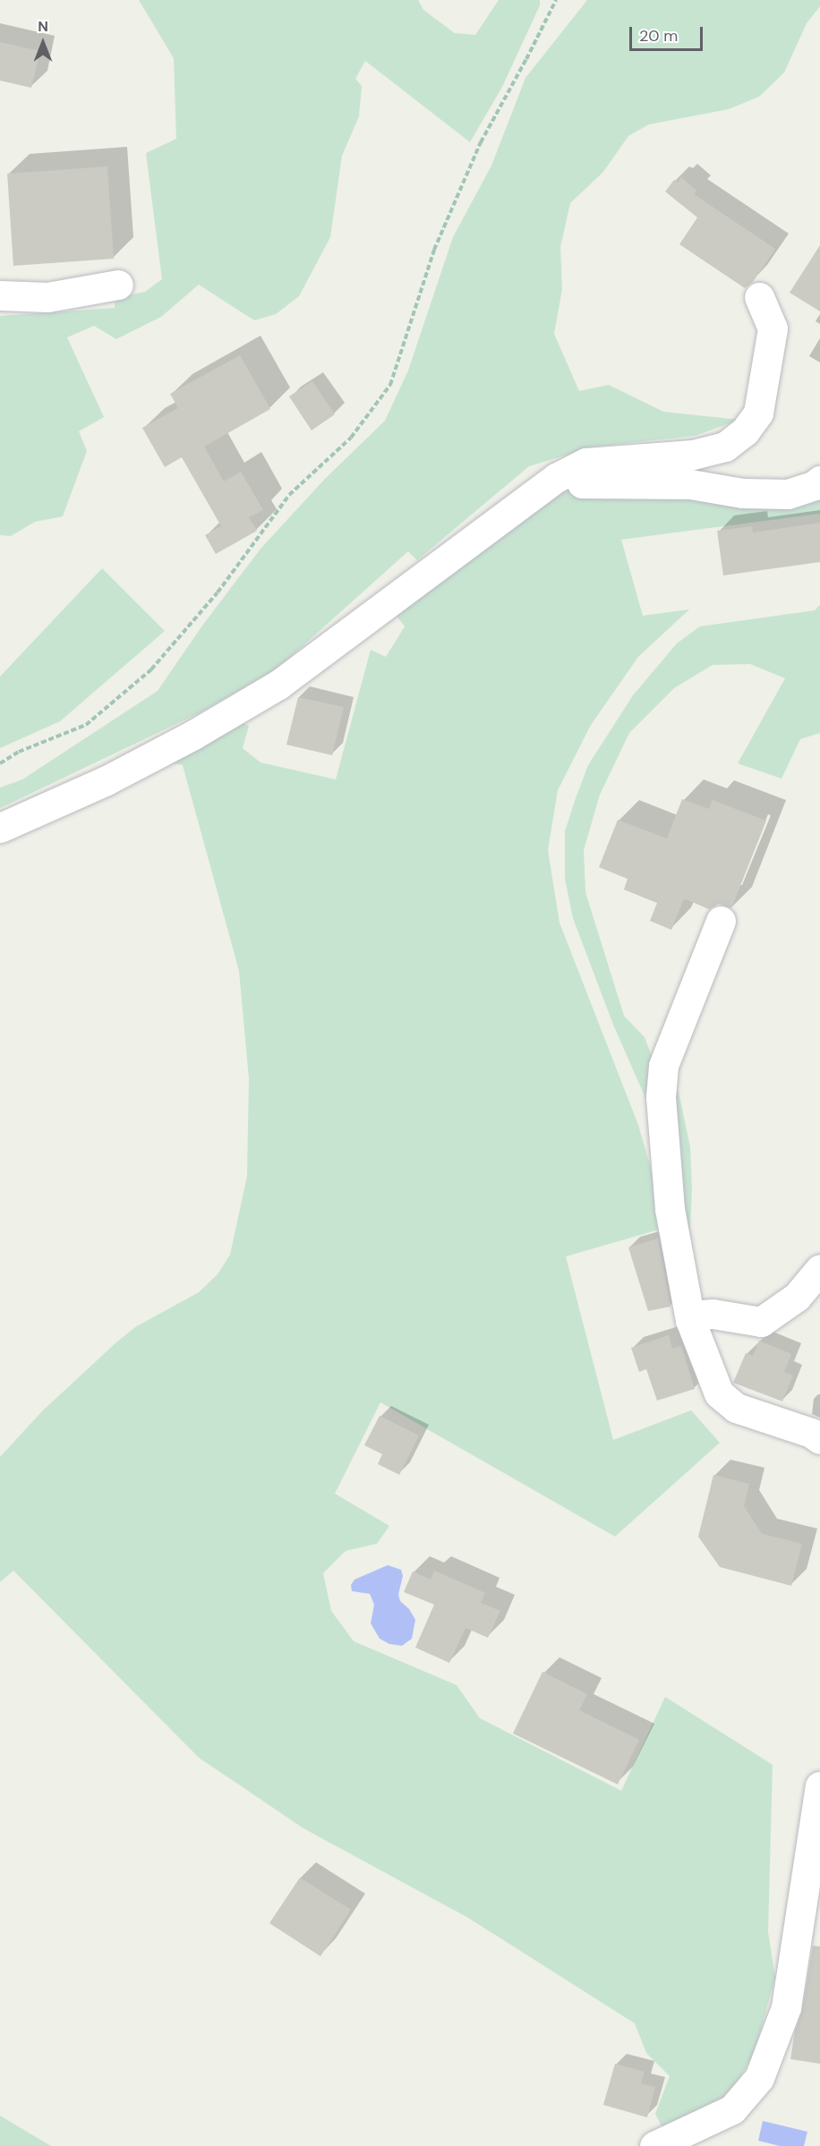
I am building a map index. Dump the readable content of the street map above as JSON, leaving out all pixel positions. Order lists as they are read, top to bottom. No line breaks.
{"scale_bar":"20 m","north":"top"}
